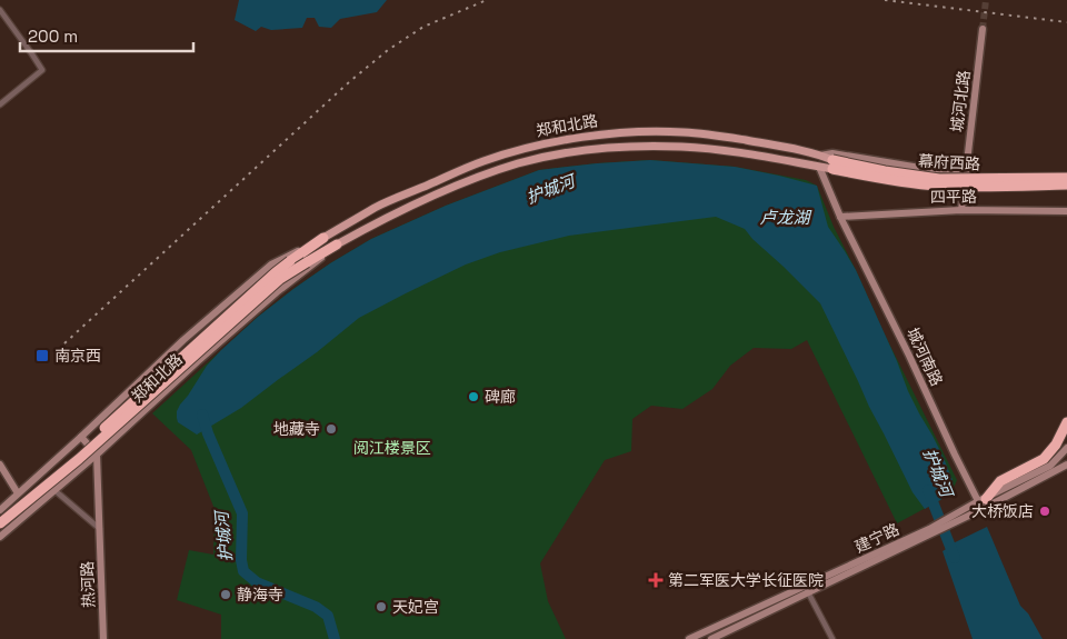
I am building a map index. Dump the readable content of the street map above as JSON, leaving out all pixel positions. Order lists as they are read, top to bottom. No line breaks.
{"streets":{"highway":["郑和北路","幕府西路"],"main road":["城河北路","四平路","城河南路","建宁路","热河路"]},"crossings":[["城河北路","四平路"],["郑和北路","幕府西路"],["郑和北路","城河南路"],["郑和北路","热河路"],["四平路","城河南路"],["城河南路","建宁路"]],"water":["护城河","卢龙湖"],"parks":["阅江楼景区"],"places":{"transit":["南京西"],"other":["碑廊","地藏寺","大桥饭店","静海寺","天妃宫"],"health":["第二军医大学长征医院"]},"scale_bar":"200 m"}
